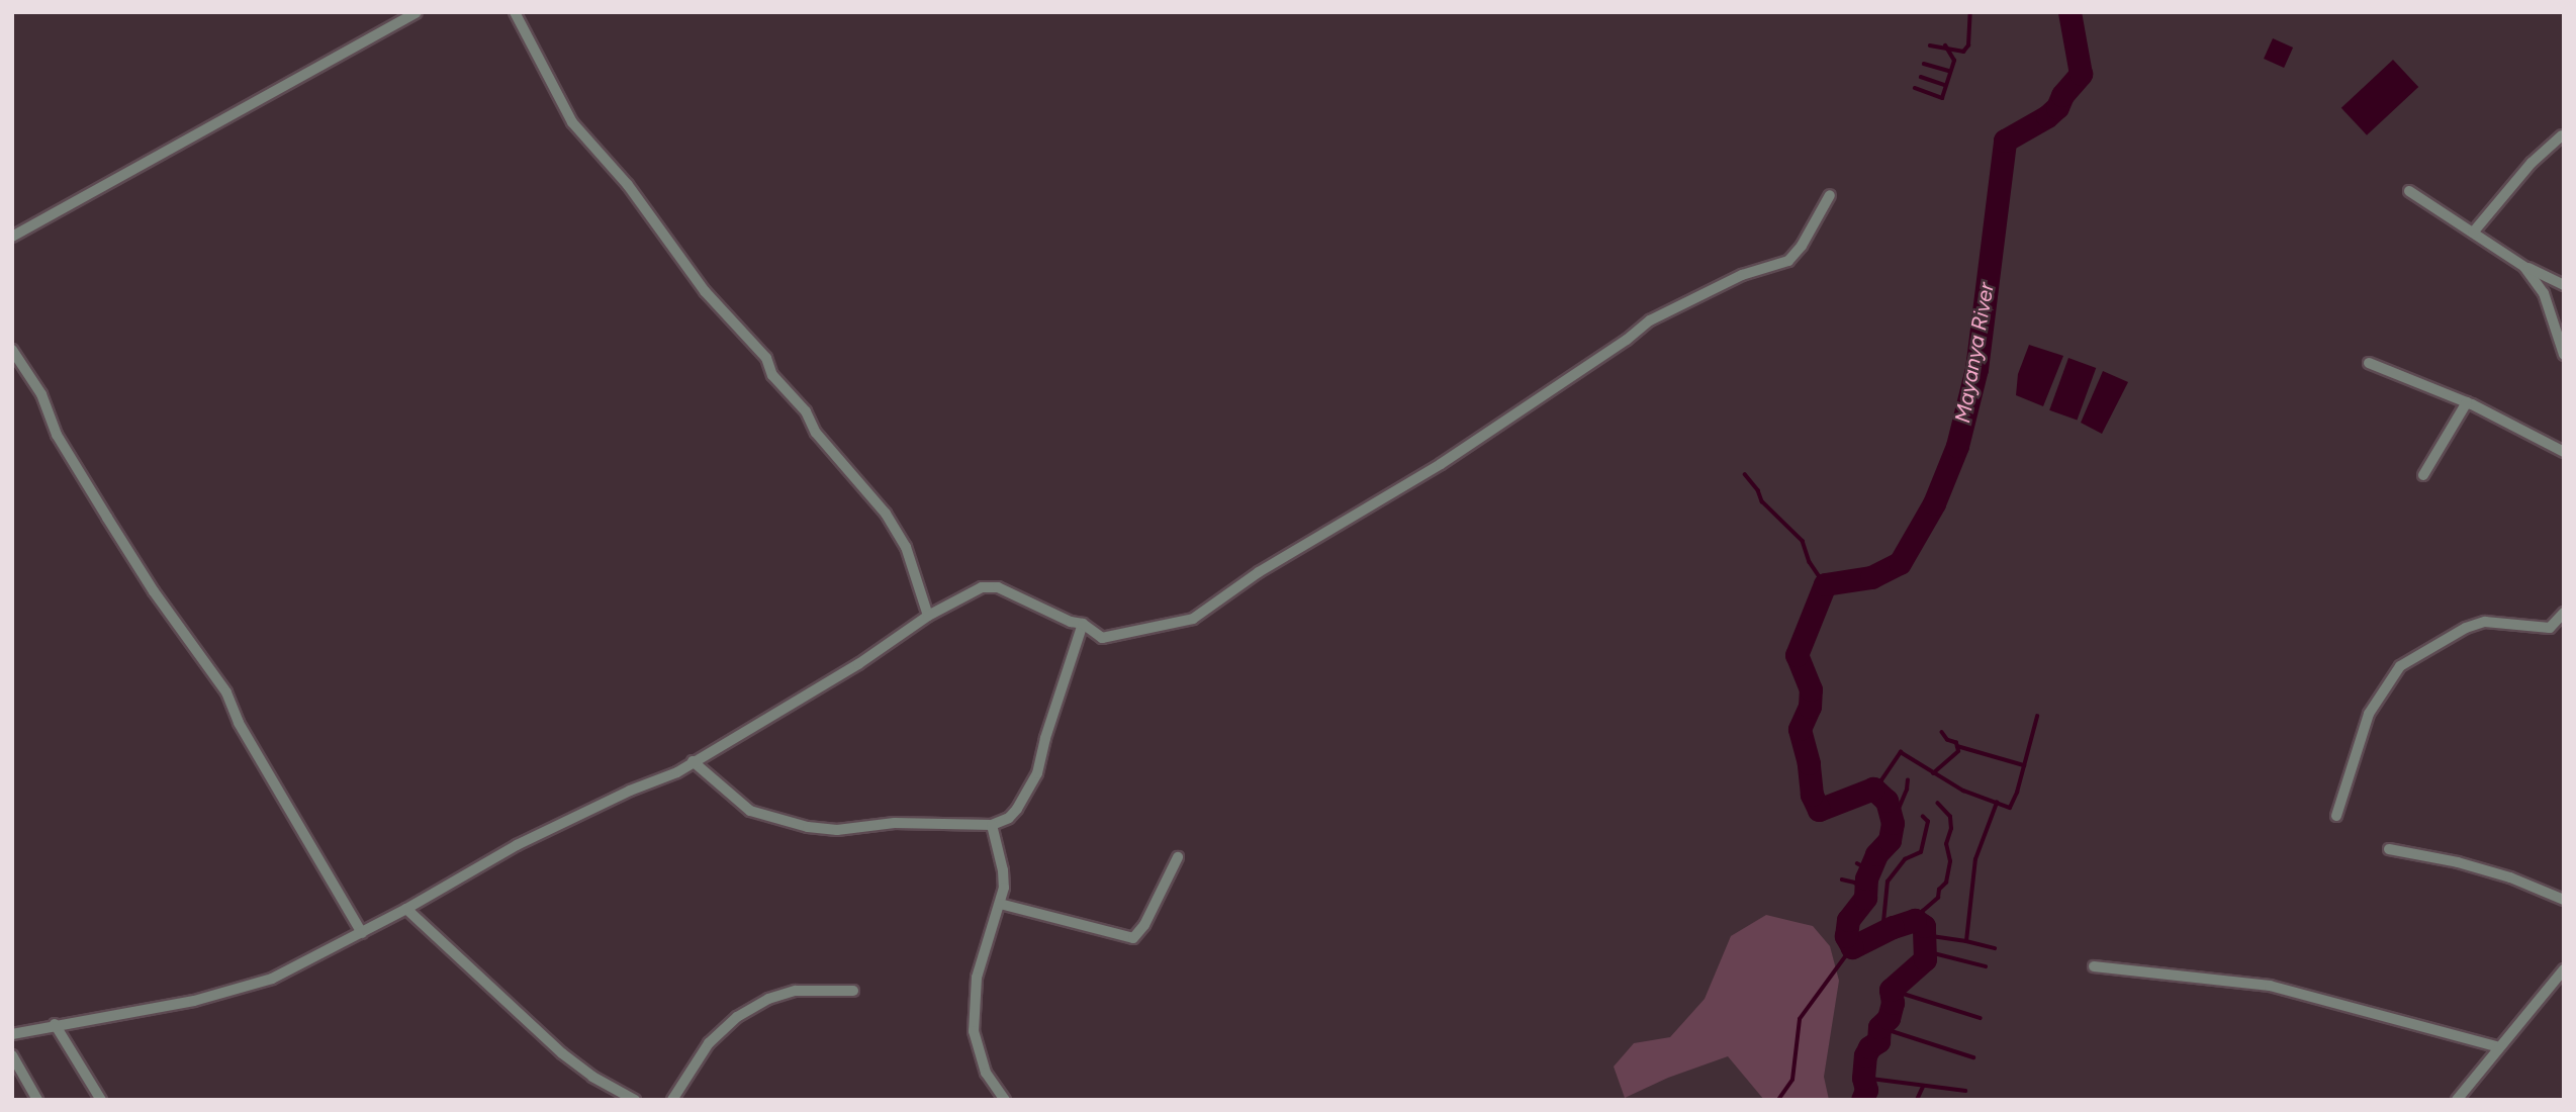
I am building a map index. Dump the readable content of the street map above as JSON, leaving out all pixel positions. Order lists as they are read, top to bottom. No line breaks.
{"water":["Mayanya River"]}
